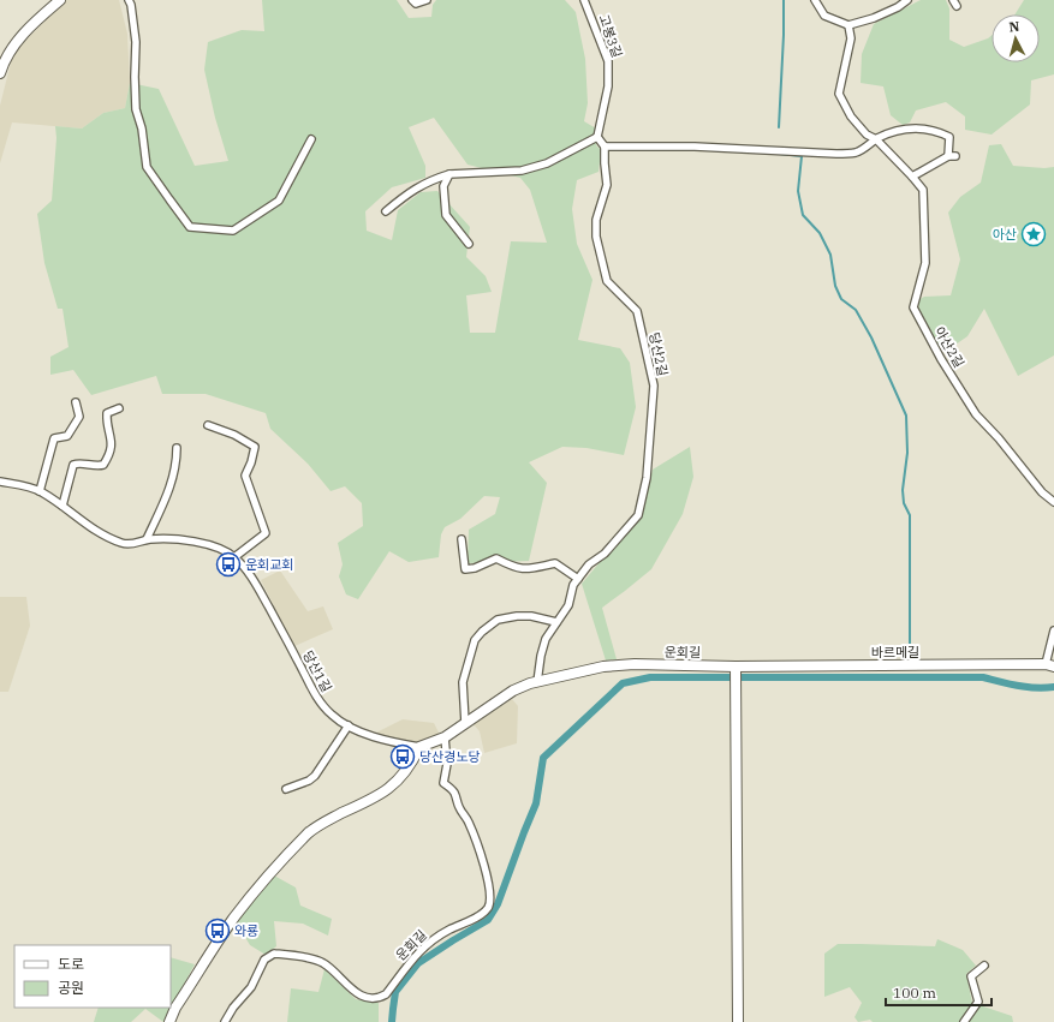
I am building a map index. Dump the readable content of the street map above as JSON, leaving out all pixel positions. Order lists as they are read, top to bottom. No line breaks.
{"streets":{"street":["고봉3길","아산2길","당산2길","운회길","바르메길","당산1길"]},"crossings":[["당산2길","운회길"],["운회길","바르메길"],["운회길","당산1길"]],"places":{"place":["아산"],"bus stop":["운회교회","당산경노당","와룡"]},"legend":["도로","공원"],"scale_bar":"100 m","north":"top"}
